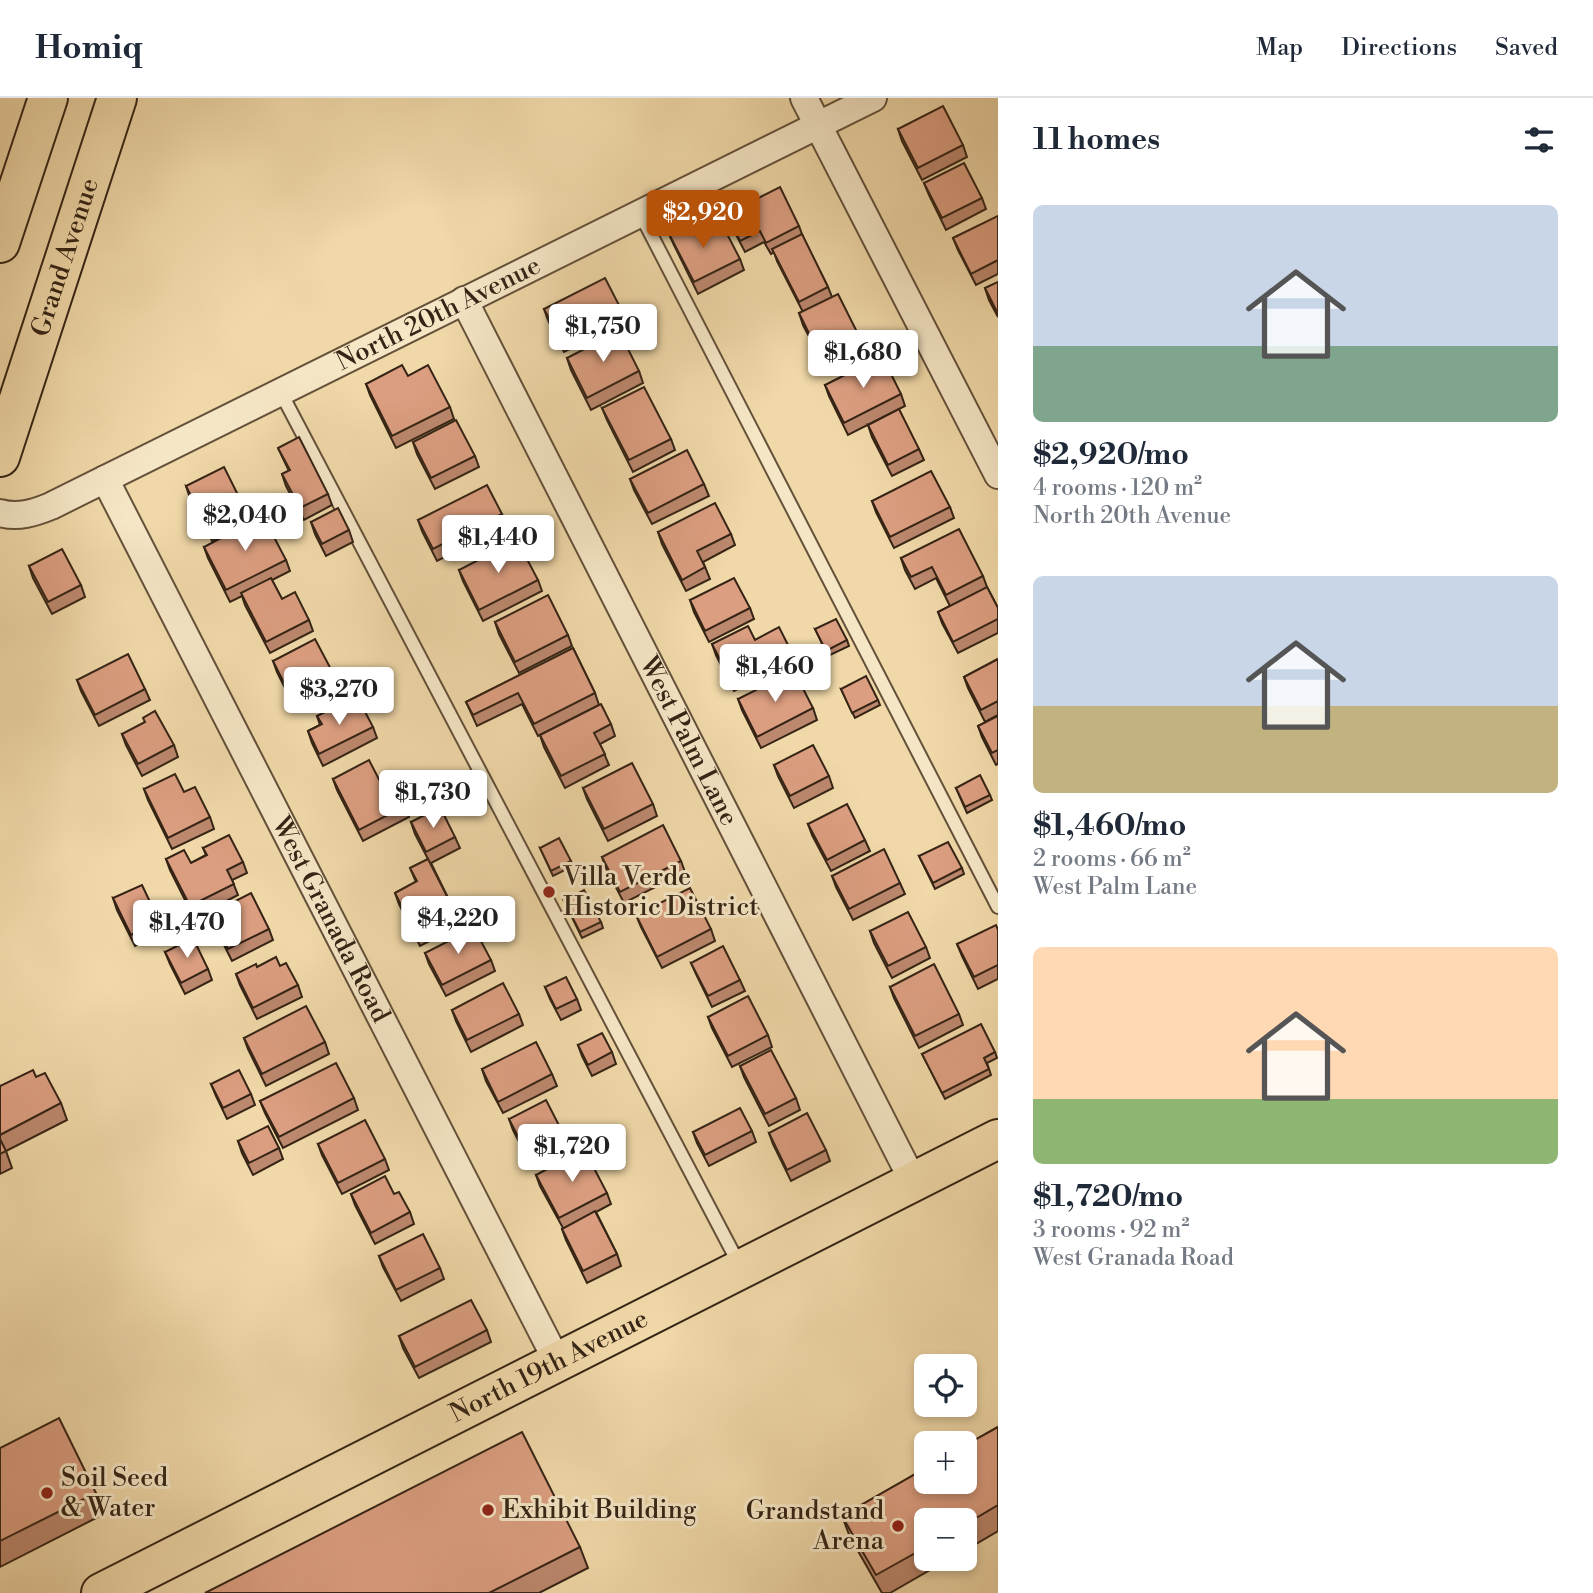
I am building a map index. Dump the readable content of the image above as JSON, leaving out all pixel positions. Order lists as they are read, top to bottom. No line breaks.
{"streets":{"main road":["Grand Avenue","North 19th Avenue"],"street":["North 20th Avenue","West Palm Lane","West Granada Road"]},"crossings":[["North 20th Avenue","West Palm Lane"],["North 20th Avenue","West Granada Road"],["West Palm Lane","North 19th Avenue"],["West Granada Road","North 19th Avenue"]],"places":["Villa Verde Historic District","Soil Seed & Water","Exhibit Building","Grandstand Arena"],"page":{"header":"Homiq","nav":["Map","Directions","Saved"],"heading":"11 homes","list":[{"name":"$2,920/mo","note":"4 rooms · 120 m² · North 20th Avenue"},{"name":"$1,460/mo","note":"2 rooms · 66 m² · West Palm Lane"},{"name":"$1,720/mo","note":"3 rooms · 92 m² · West Granada Road"}],"price":["$2,920","$1,750","$1,680","$2,040","$1,440","$1,460","$3,270","$1,730","$4,220","$1,470","$1,720"],"map_buttons":["+","−"]}}
